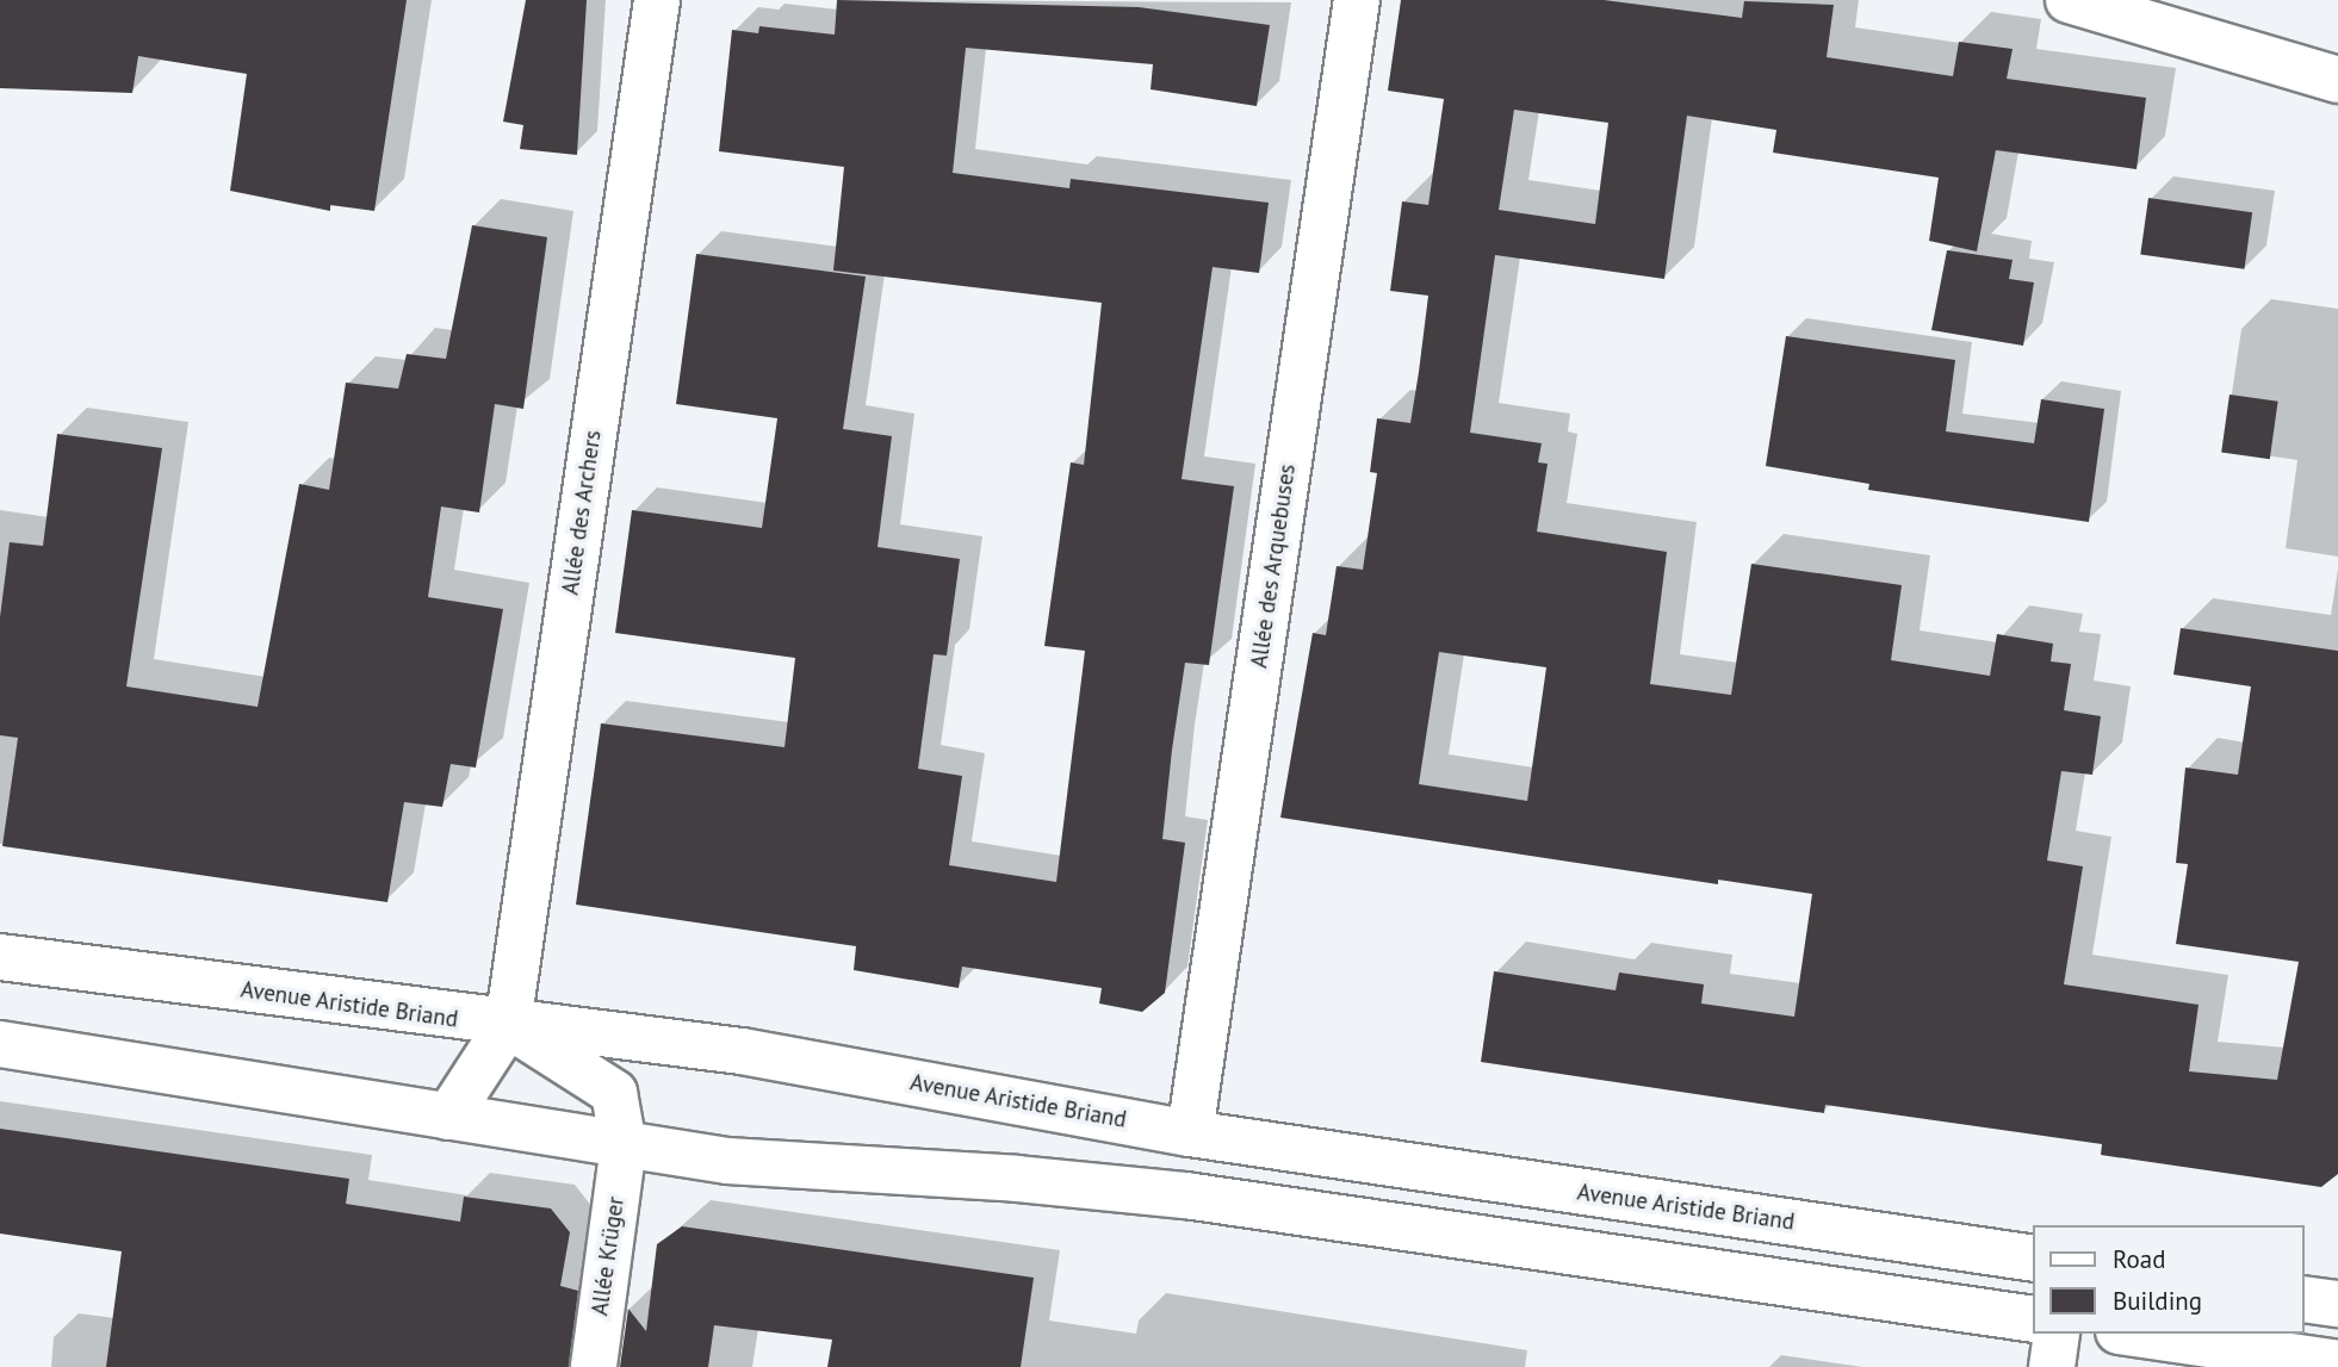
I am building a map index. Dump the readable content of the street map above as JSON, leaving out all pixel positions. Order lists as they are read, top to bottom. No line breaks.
{"streets":{"main road":["Allée des Archers","Allée des Arquebuses","Avenue Aristide Briand","Allée Krüger"]},"crossings":[["Allée des Archers","Avenue Aristide Briand"],["Allée des Archers","Allée Krüger"],["Allée des Arquebuses","Avenue Aristide Briand"],["Avenue Aristide Briand","Allée Krüger"]],"legend":["Road","Building"]}
